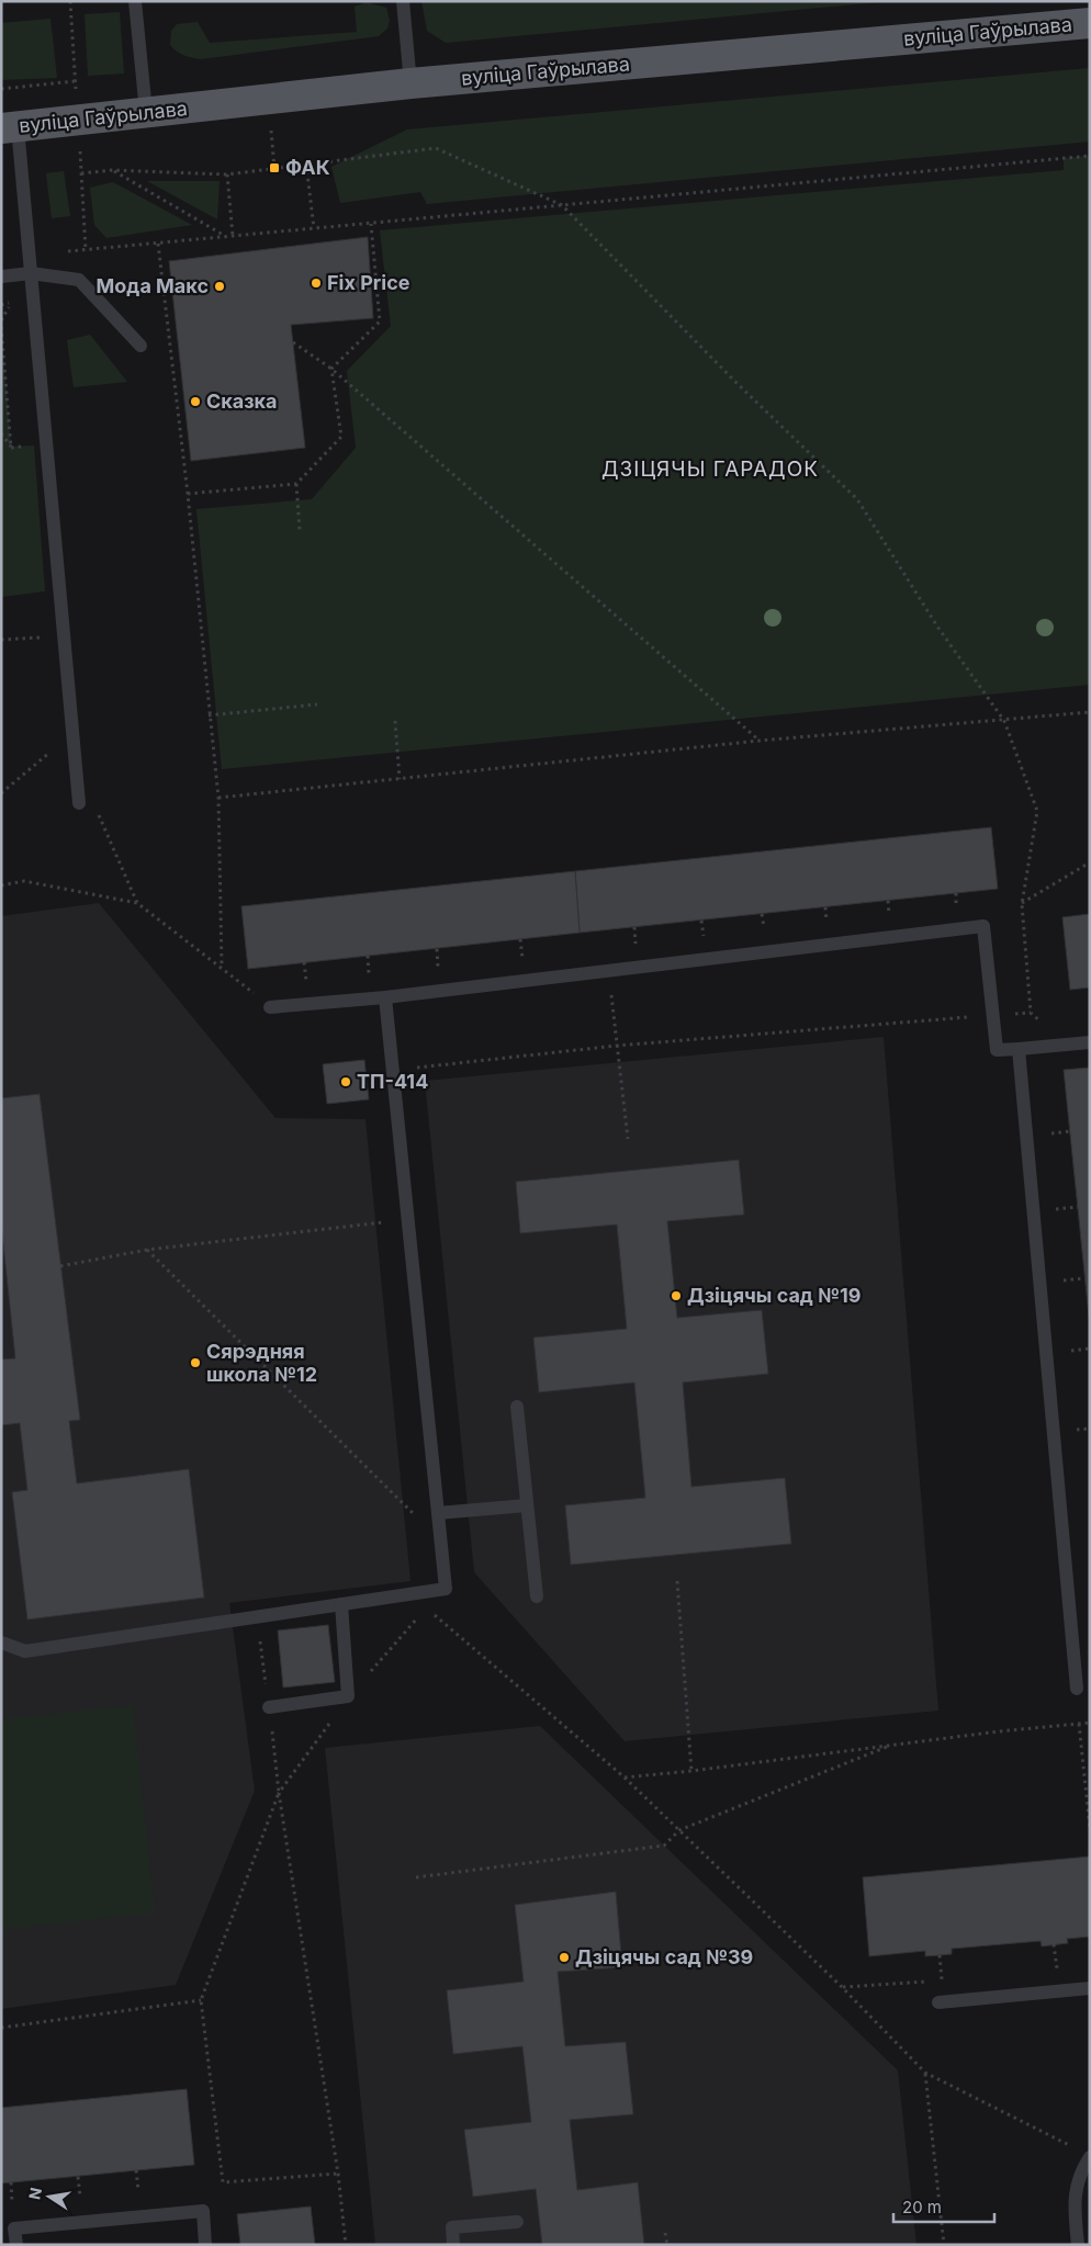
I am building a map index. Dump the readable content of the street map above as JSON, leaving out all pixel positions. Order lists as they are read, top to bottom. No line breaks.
{"streets":{"main road":["вуліца Гаўрылава"]},"districts":["ДЗІЦЯЧЫ ГАРАДОК"],"places":{"transit":["ФАК"],"other":["Fix Price","Мода Макс","Сказка","ТП-414","Дзіцячы сад №19","Сярэдняя школа №12","Дзіцячы сад №39"]},"scale_bar":"20 m","north":"left"}
